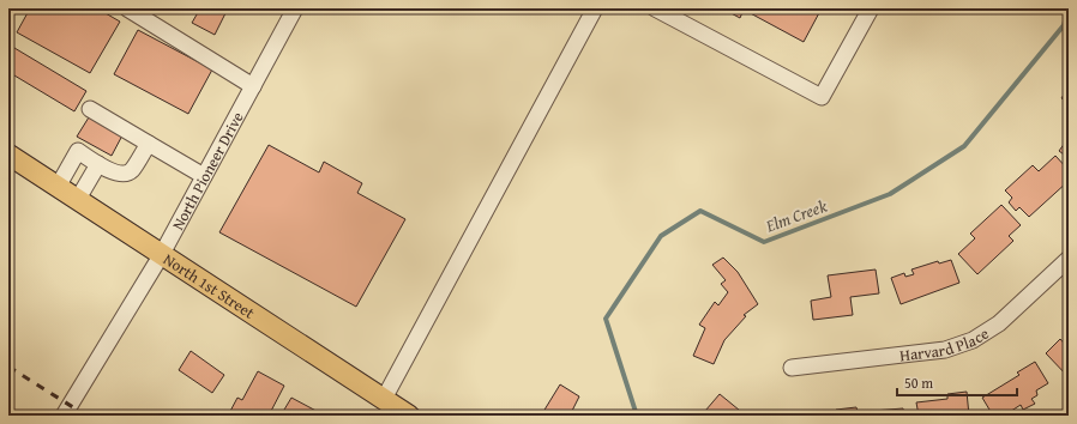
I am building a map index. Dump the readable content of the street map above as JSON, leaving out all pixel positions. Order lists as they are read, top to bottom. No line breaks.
{"streets":{"main road":["North 1st Street"],"street":["North Pioneer Drive","Harvard Place"]},"crossings":[["North Pioneer Drive","North 1st Street"]],"water":["Elm Creek"],"scale_bar":"50 m"}
